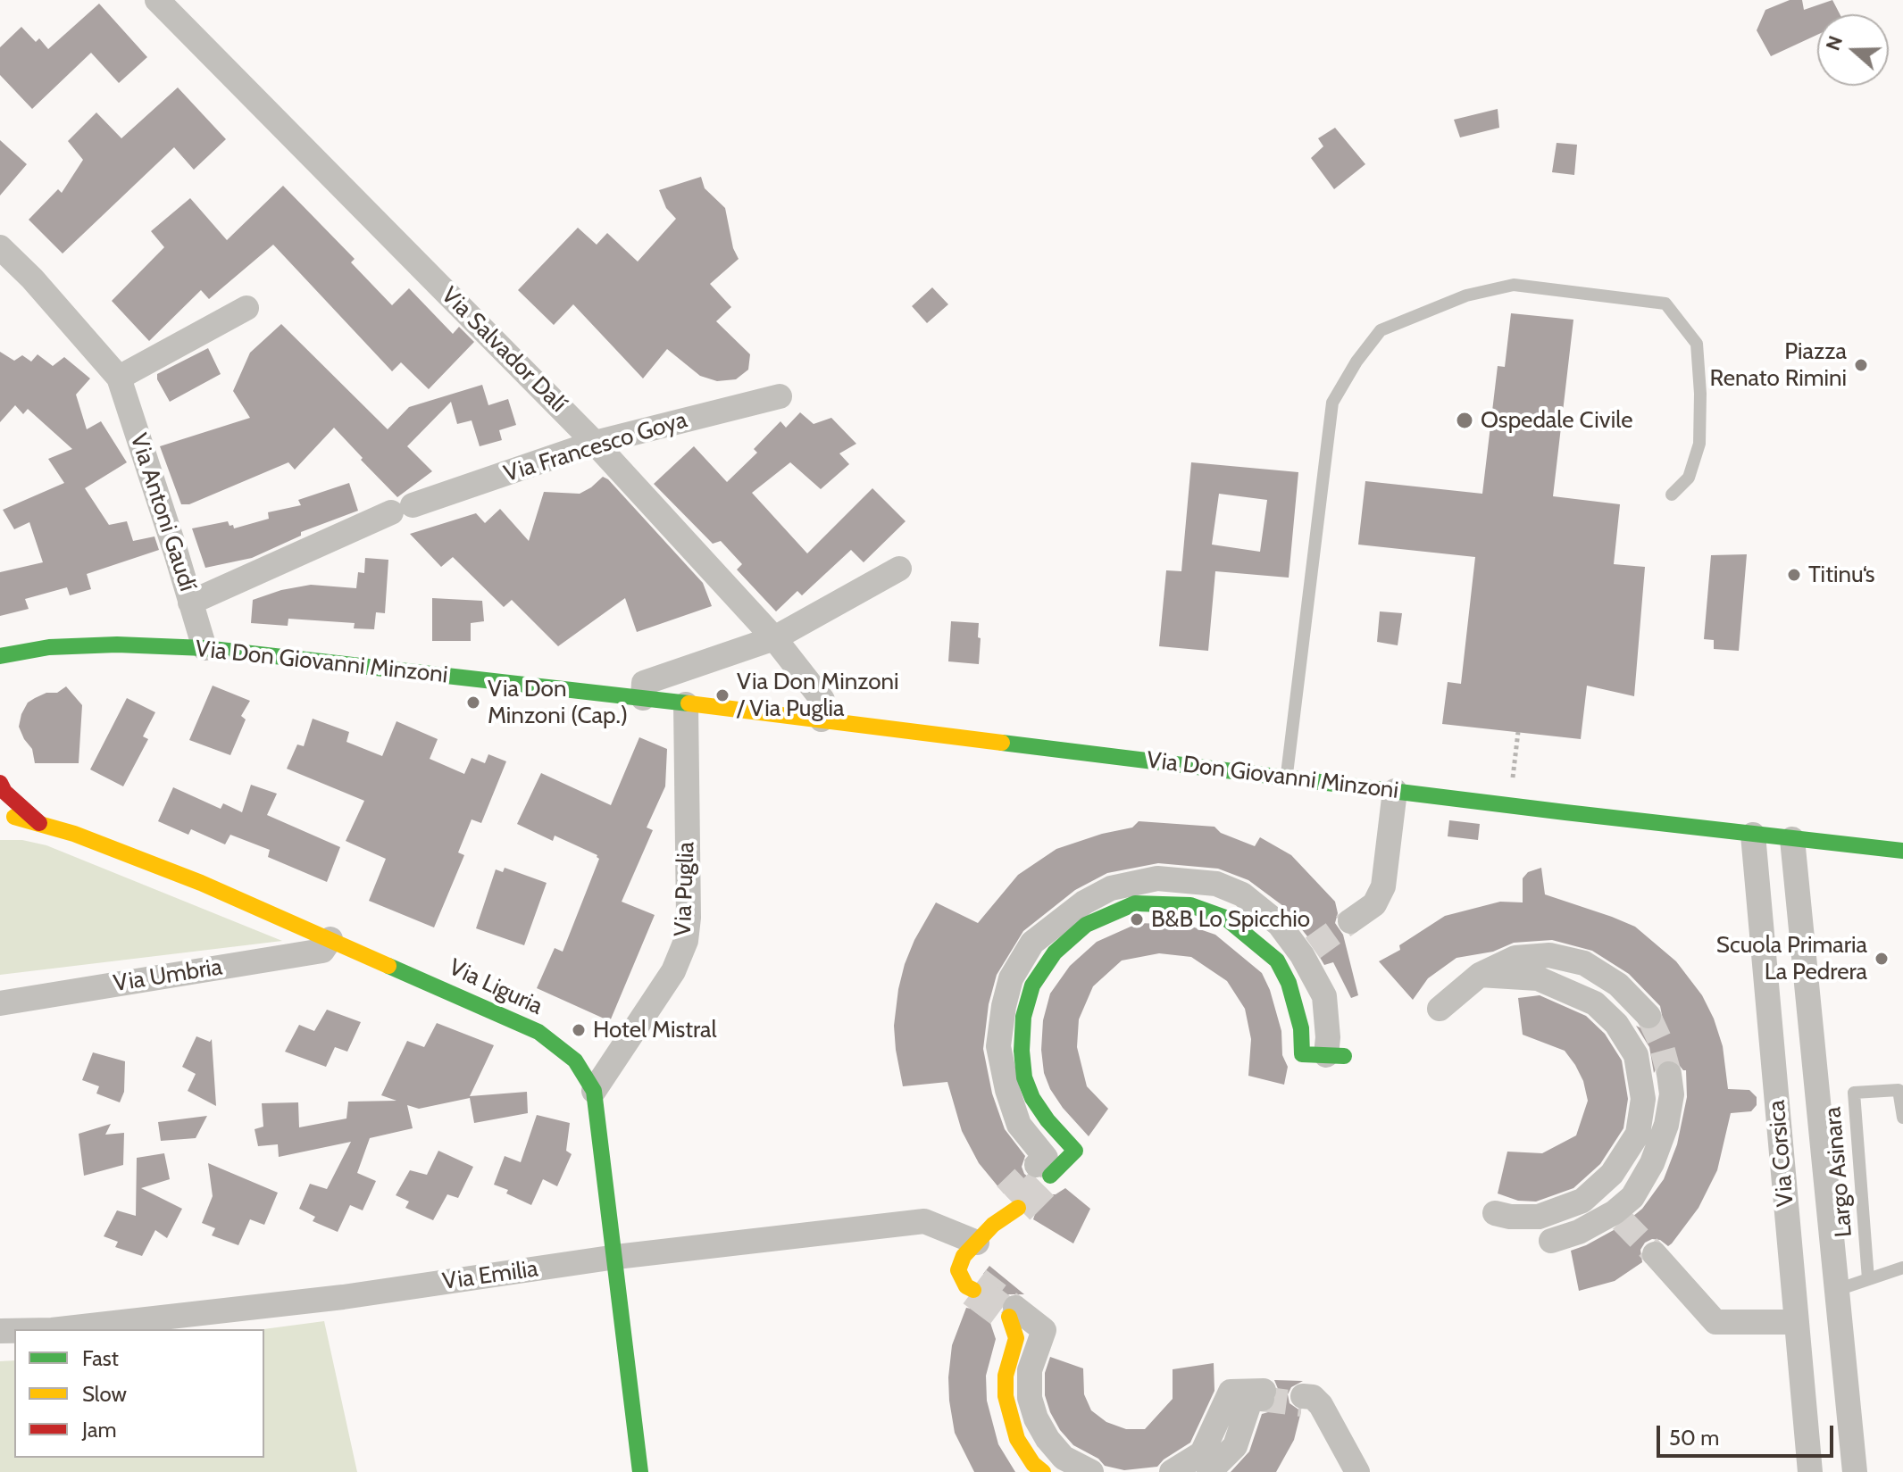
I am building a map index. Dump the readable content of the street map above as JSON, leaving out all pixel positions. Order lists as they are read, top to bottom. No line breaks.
{"streets":{"main road":["Via Don Giovanni Minzoni","Via Liguria"],"street":["Via Salvador Dalí","Via Francesco Goya","Via Antoni Gaudí","Via Puglia","Via Umbria","Via Corsica","Via Emilia"],"lane":["Largo Asinara"]},"crossings":[["Via Salvador Dalí","Via Francesco Goya"],["Via Salvador Dalí","Via Don Giovanni Minzoni"],["Via Francesco Goya","Via Antoni Gaudí"],["Via Antoni Gaudí","Via Don Giovanni Minzoni"],["Via Don Giovanni Minzoni","Via Puglia"],["Via Don Giovanni Minzoni","Via Corsica"],["Via Puglia","Via Liguria"],["Via Umbria","Via Liguria"],["Via Liguria","Via Emilia"]],"places":["Piazza Renato Rimini","Ospedale Civile","Titinu‘s","Via Don Minzoni / Via Puglia","Via Don Minzoni (Cap.)","B&B Lo Spicchio","Scuola Primaria La Pedrera","Hotel Mistral"],"legend":["Fast","Slow","Jam"],"scale_bar":"50 m","north":"left"}
